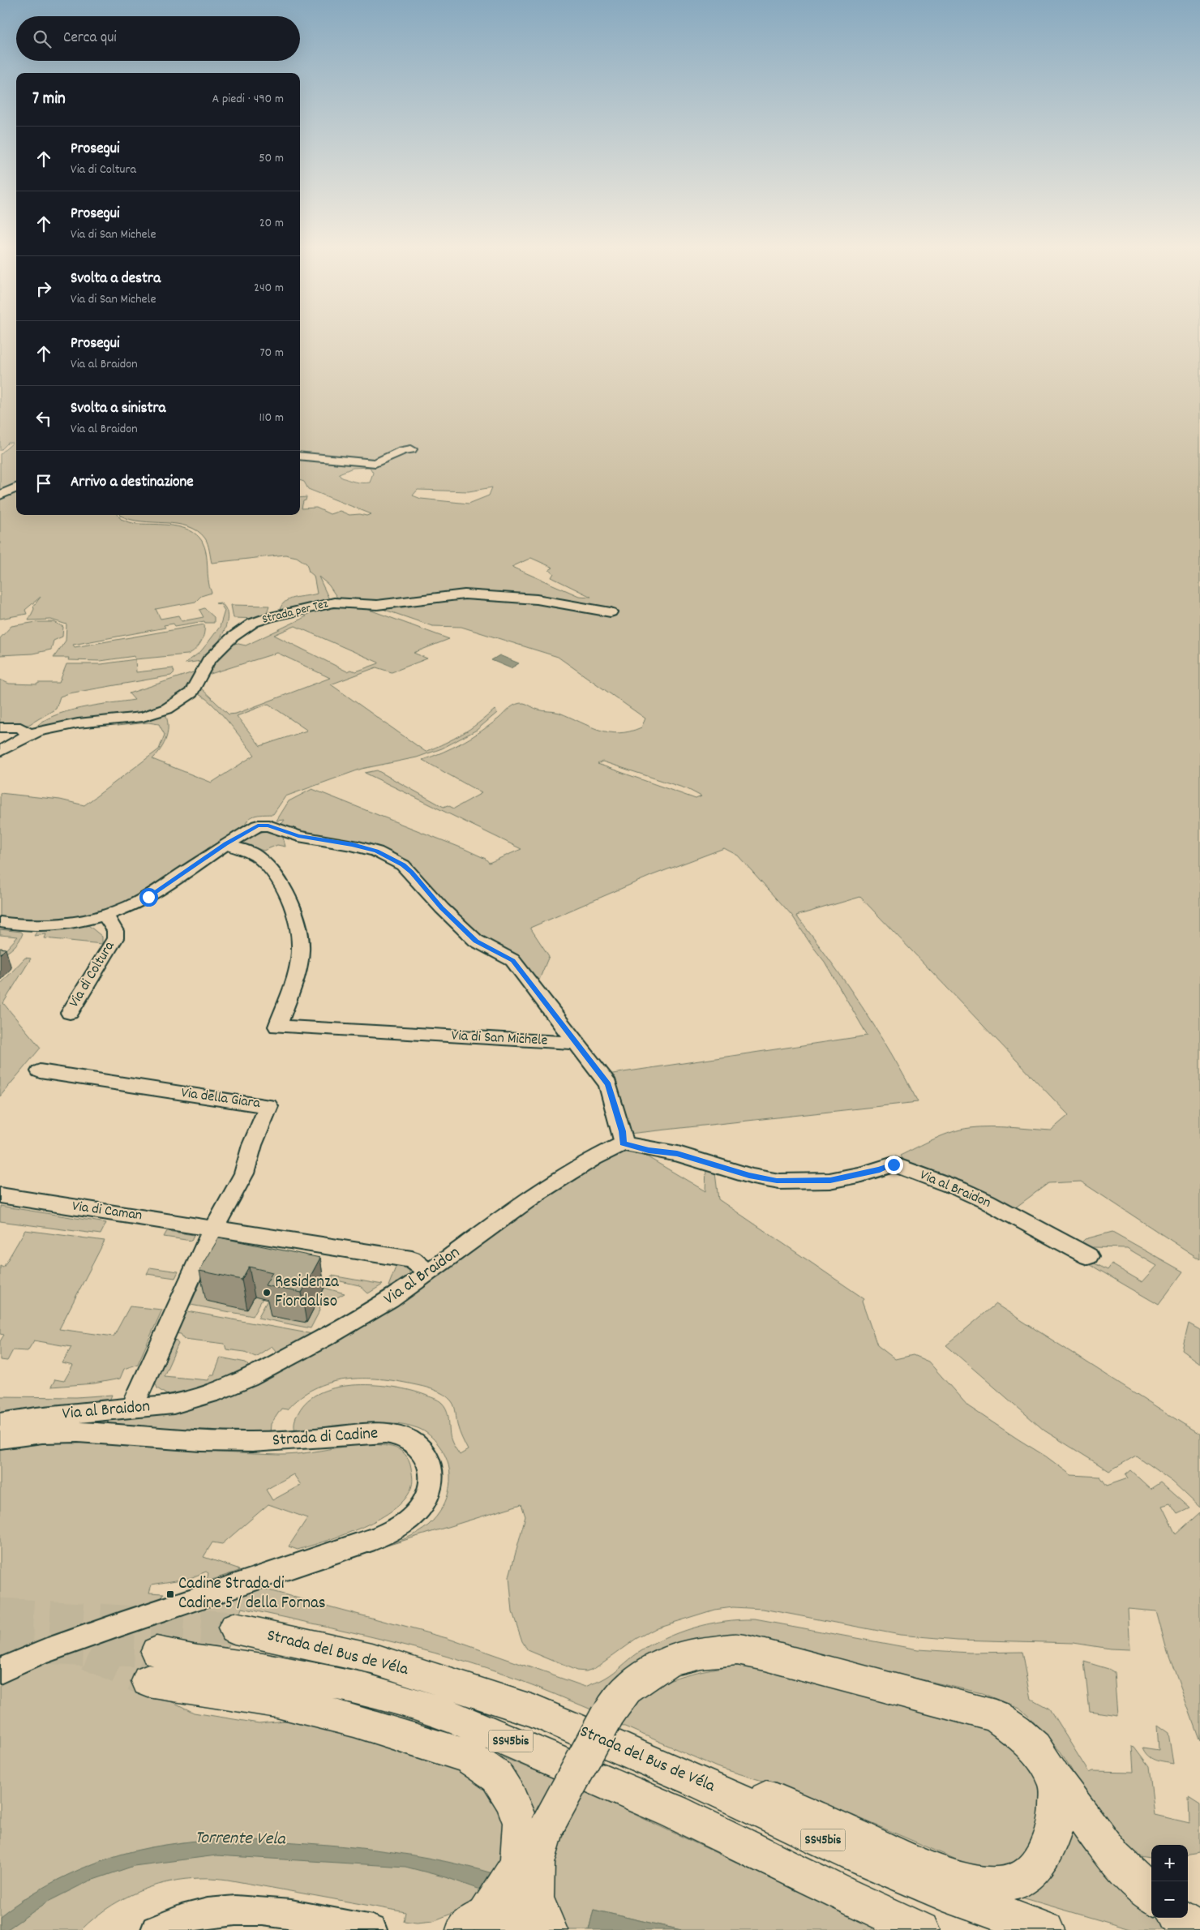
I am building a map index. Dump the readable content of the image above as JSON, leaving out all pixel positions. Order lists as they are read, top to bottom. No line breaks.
{"streets":{"main road":["Strada del Bus de Véla","SS45bis"],"street":["Strada per Tez","Via di Coltura","Via di San Michele","Via della Giara","Via al Braidon","Via di Caman","Strada di Cadine"]},"crossings":[["Via della Giara","Via al Braidon"],["Via della Giara","Via di Caman"]],"water":["Torrente Vela"],"places":{"other":["Residenza Fiordaliso"],"transit":["Cadine Strada di Cadine 5 / della Fornas"]},"page":{"search":"Cerca qui","heading":["7 min","A piedi · 490 m"],"list":[["Prosegui","Via di Coltura","50 m"],["Prosegui","Via di San Michele","20 m"],["Svolta a destra","Via di San Michele","240 m"],["Prosegui","Via al Braidon","70 m"],["Svolta a sinistra","Via al Braidon","110 m"],"Arrivo a destinazione"],"map_buttons":["+","−"]}}
